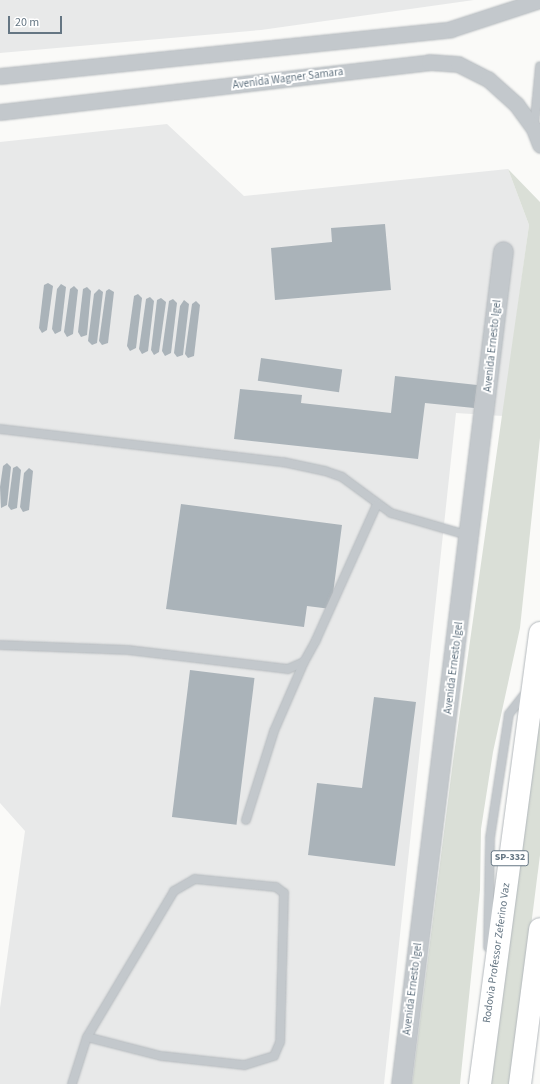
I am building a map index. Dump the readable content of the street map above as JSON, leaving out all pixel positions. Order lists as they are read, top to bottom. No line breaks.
{"streets":{"highway":["SP-332","Rodovia Professor Zeferino Vaz"],"street":["Avenida Wagner Samara","Avenida Ernesto Igel"]},"scale_bar":"20 m"}
